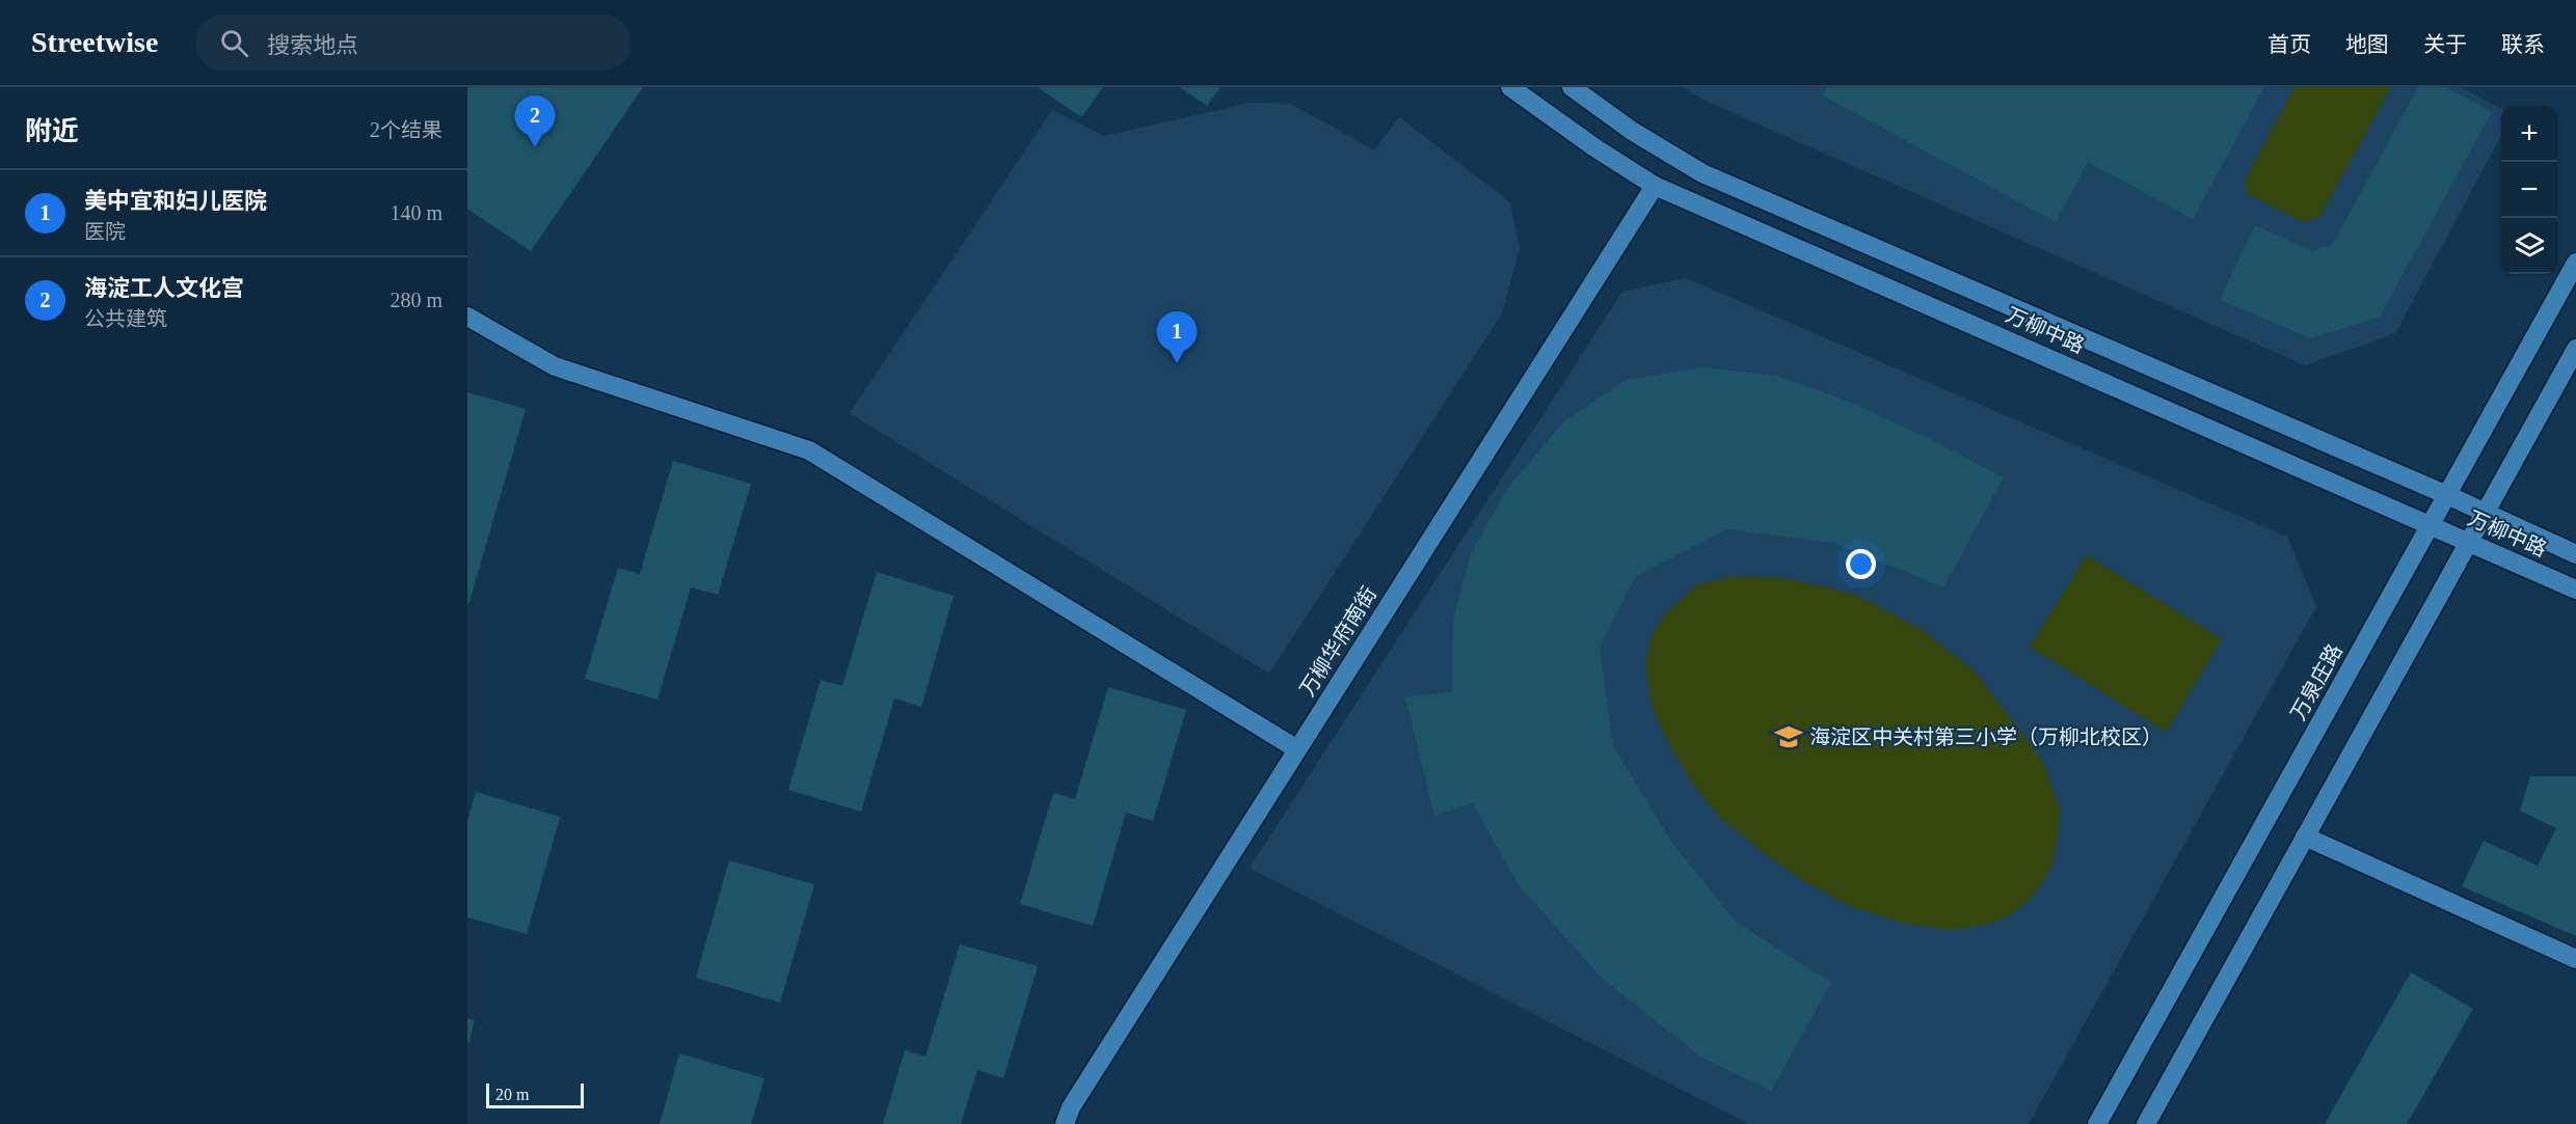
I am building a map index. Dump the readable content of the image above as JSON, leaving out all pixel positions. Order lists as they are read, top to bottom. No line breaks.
{"streets":{"street":["万柳中路","万柳华府南街","万泉庄路"]},"crossings":[["万柳中路","万柳华府南街"],["万柳中路","万泉庄路"]],"places":{"school or university":["海淀区中关村第三小学（万柳北校区）"]},"scale_bar":"20 m","page":{"header":"Streetwise","search":"搜索地点","nav":["首页","地图","关于","联系"],"heading":["附近","2个结果"],"pins":["2","1"],"map_buttons":["+","−"],"list":[{"mark":"1","name":"美中宜和妇儿医院","note":"医院","value":"140 m"},{"mark":"2","name":"海淀工人文化宫","note":"公共建筑","value":"280 m"}],"scale":"20 m"}}
